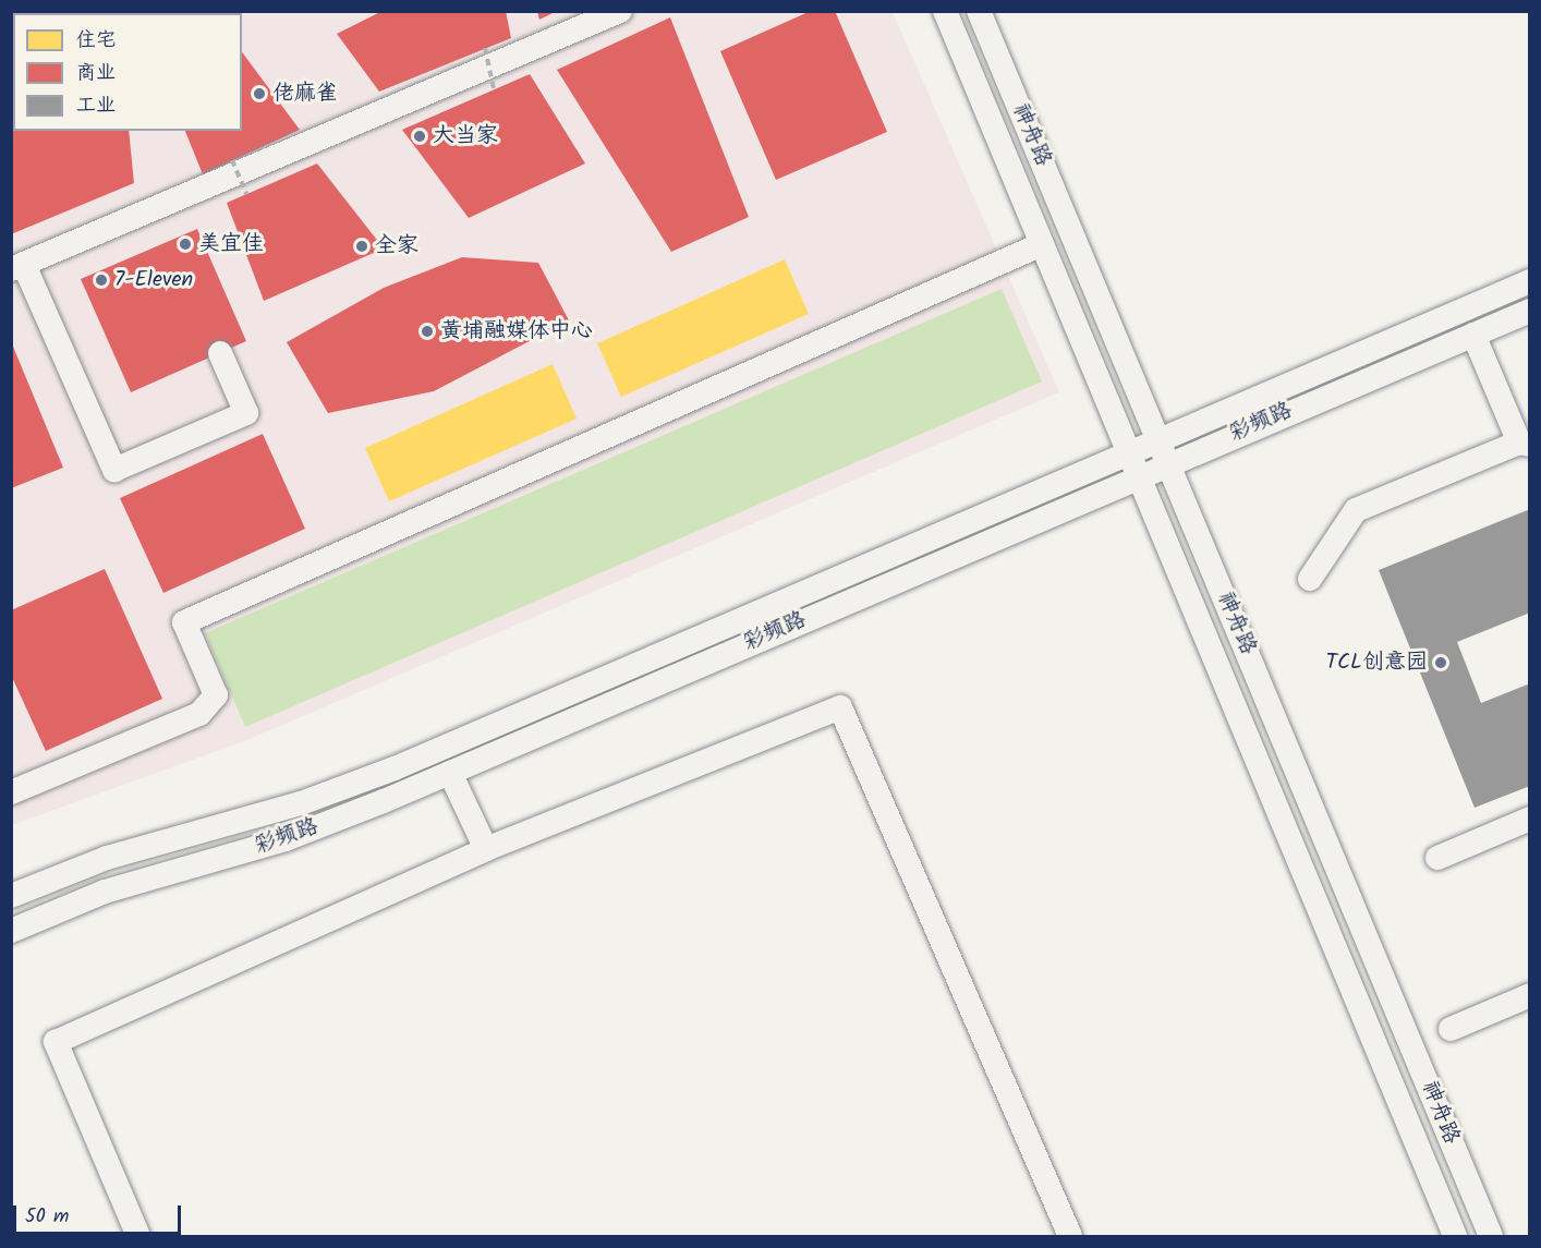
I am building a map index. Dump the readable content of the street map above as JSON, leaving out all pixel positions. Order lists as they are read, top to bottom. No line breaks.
{"streets":{"street":["神舟路","彩频路"]},"crossings":[["神舟路","彩频路"]],"places":["佬麻雀","大当家","美宜佳","全家","7-Eleven","黄埔融媒体中心","TCL创意园"],"legend":["住宅","商业","工业"],"scale_bar":"50 m"}
